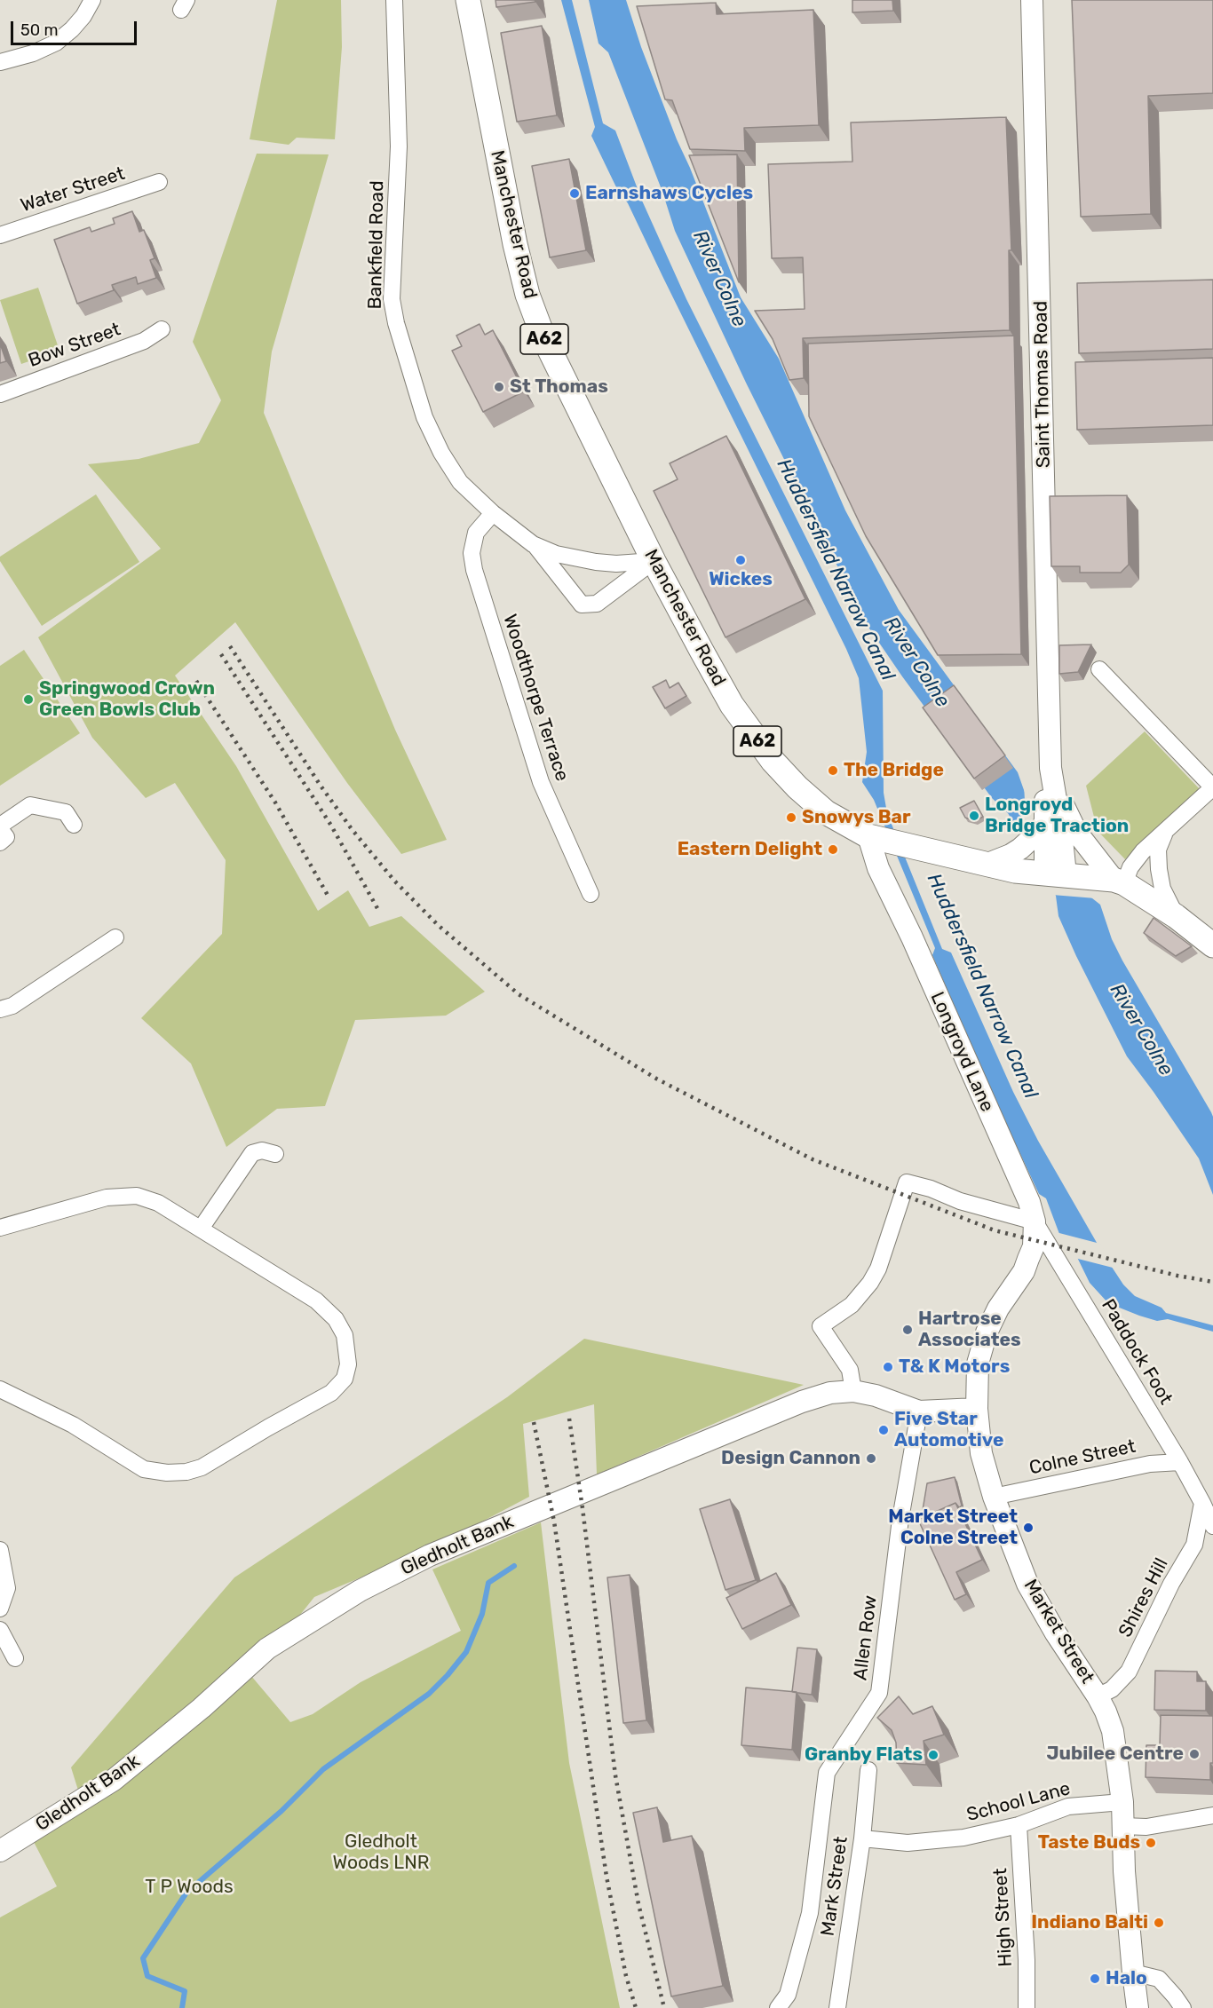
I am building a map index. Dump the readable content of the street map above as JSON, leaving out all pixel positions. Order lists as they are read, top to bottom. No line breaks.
{"streets":{"main road":["Manchester Road","A62"],"street":["Water Street","Bankfield Road","Bow Street","Saint Thomas Road","Woodthorpe Terrace","Longroyd Lane","Paddock Foot","Colne Street","Gledholt Bank","Shires Hill","Market Street","Allen Row","School Lane","Mark Street","High Street"]},"crossings":[["Manchester Road","Bankfield Road"],["Manchester Road","Saint Thomas Road"],["Manchester Road","Longroyd Lane"],["Bankfield Road","Woodthorpe Terrace"],["Longroyd Lane","Paddock Foot"],["Longroyd Lane","Market Street"],["Paddock Foot","Colne Street"],["Paddock Foot","Shires Hill"],["Colne Street","Market Street"],["Gledholt Bank","Market Street"],["Gledholt Bank","Allen Row"],["Shires Hill","Market Street"],["Market Street","School Lane"],["School Lane","Mark Street"],["School Lane","High Street"]],"water":["River Colne","Huddersfield Narrow Canal"],"parks":["Gledholt Woods LNR","T P Woods"],"places":["Earnshaws Cycles","St Thomas","Wickes","Springwood Crown Green Bowls Club","The Bridge","Longroyd Bridge Traction","Snowys Bar","Eastern Delight","Hartrose Associates","T& K Motors","Five Star Automotive","Design Cannon","Market Street Colne Street","Jubilee Centre","Granby Flats","Taste Buds","Indiano Balti","Halo"],"scale_bar":"50 m"}
